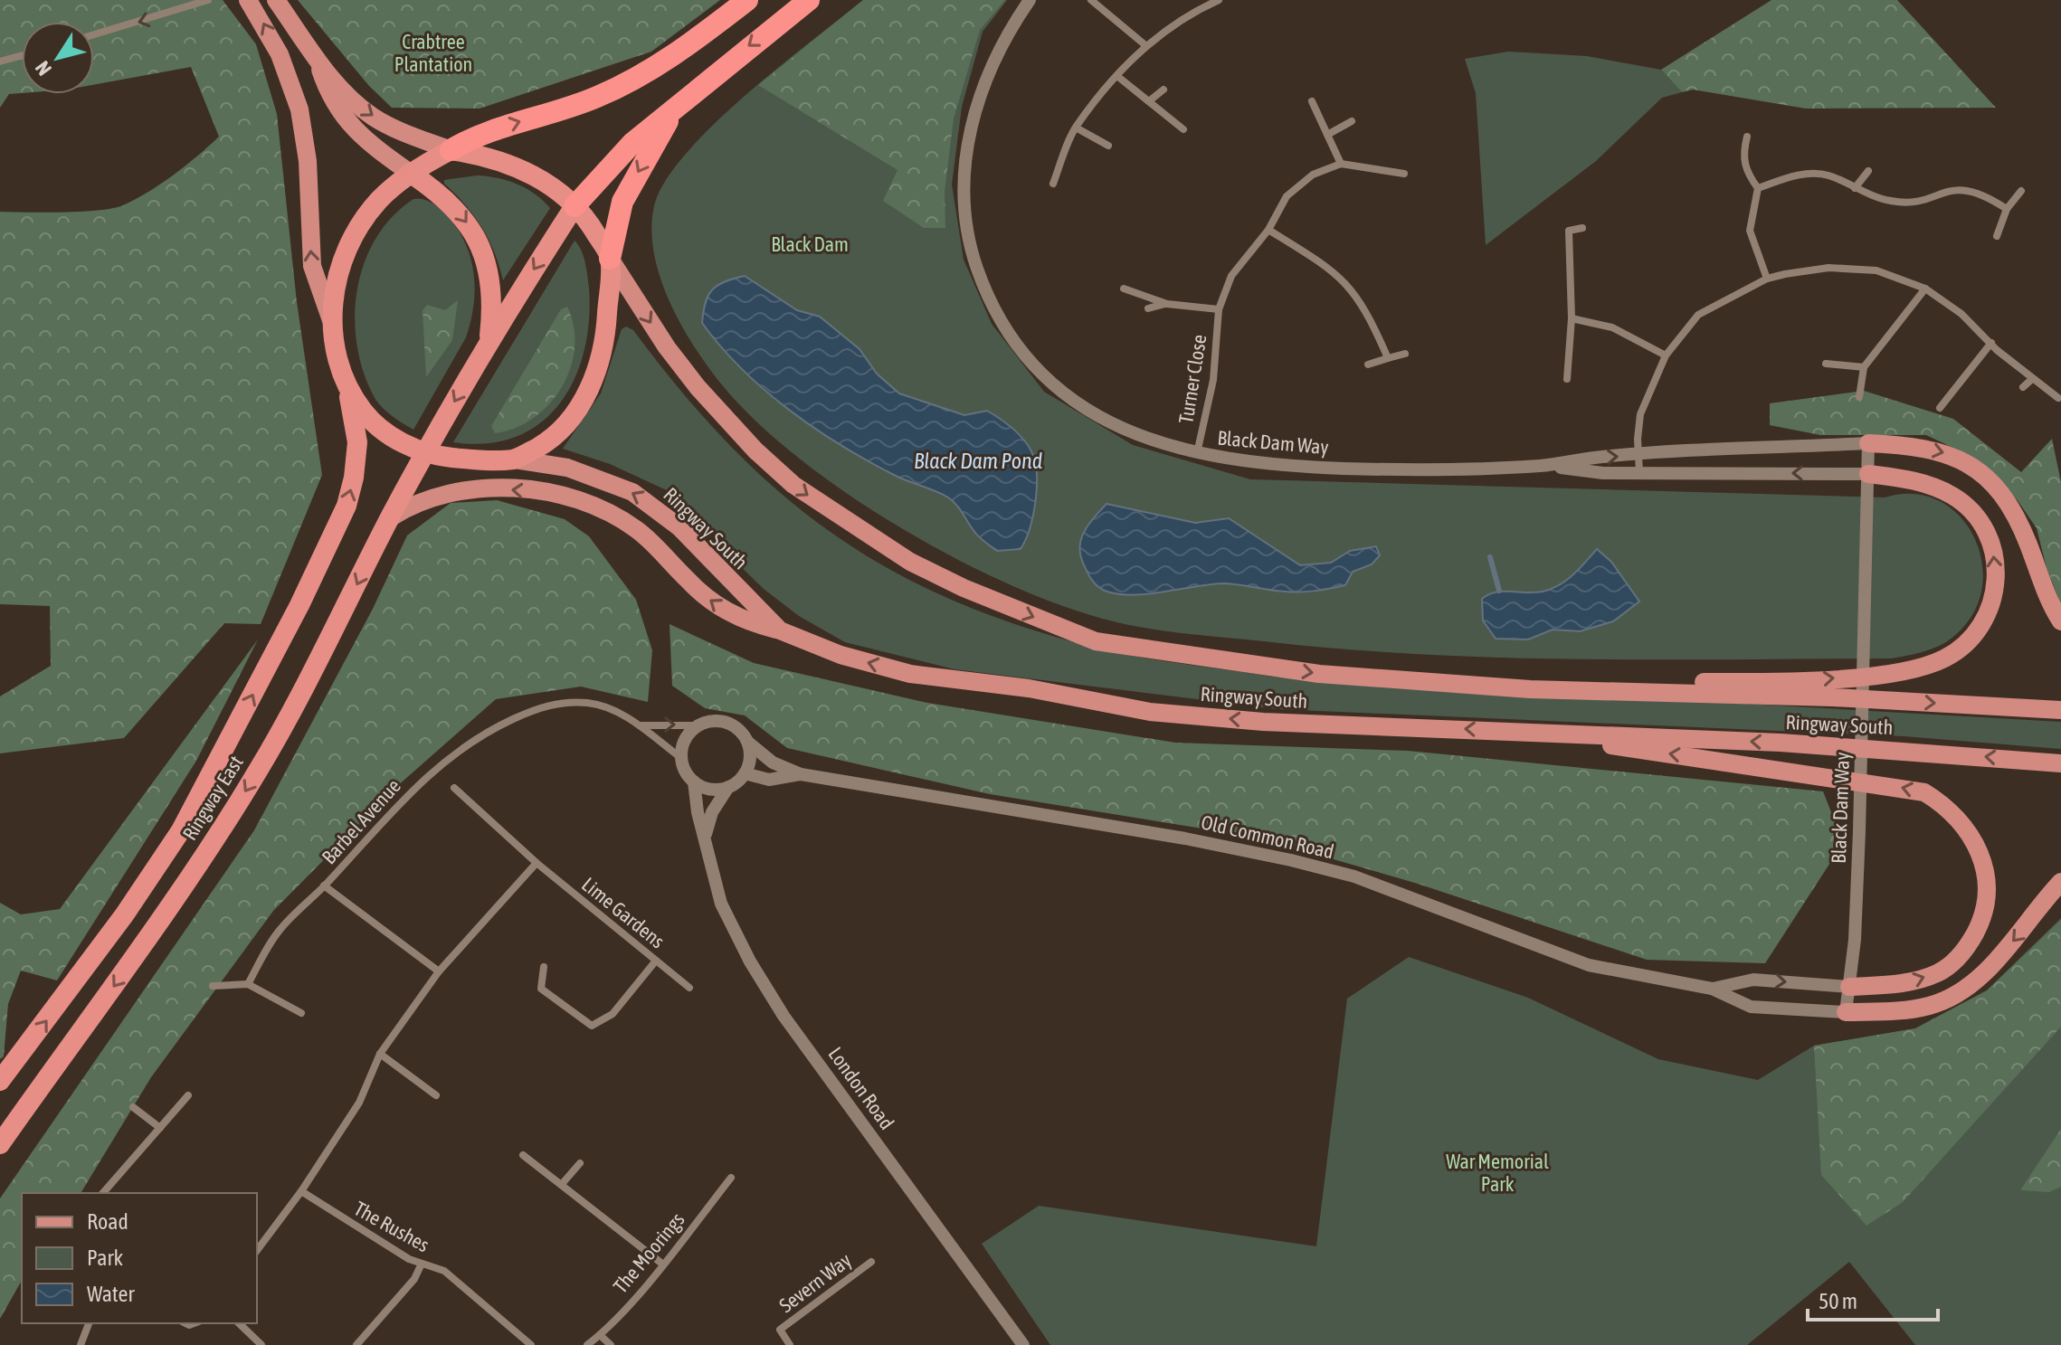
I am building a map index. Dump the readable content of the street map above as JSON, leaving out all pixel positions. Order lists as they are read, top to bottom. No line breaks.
{"streets":{"highway":["Ringway East"],"main road":["Ringway South"],"street":["Turner Close","Black Dam Way","Barbel Avenue","Old Common Road","Lime Gardens","London Road","The Rushes","The Moorings","Severn Way"]},"crossings":[["Turner Close","Black Dam Way"],["Black Dam Way","Old Common Road"],["Barbel Avenue","Old Common Road"],["Barbel Avenue","London Road"],["Old Common Road","London Road"]],"water":["Black Dam Pond"],"parks":["Crabtree Plantation","Black Dam","War Memorial Park"],"legend":["Road","Park","Water"],"scale_bar":"50 m","north":"bottom left"}
